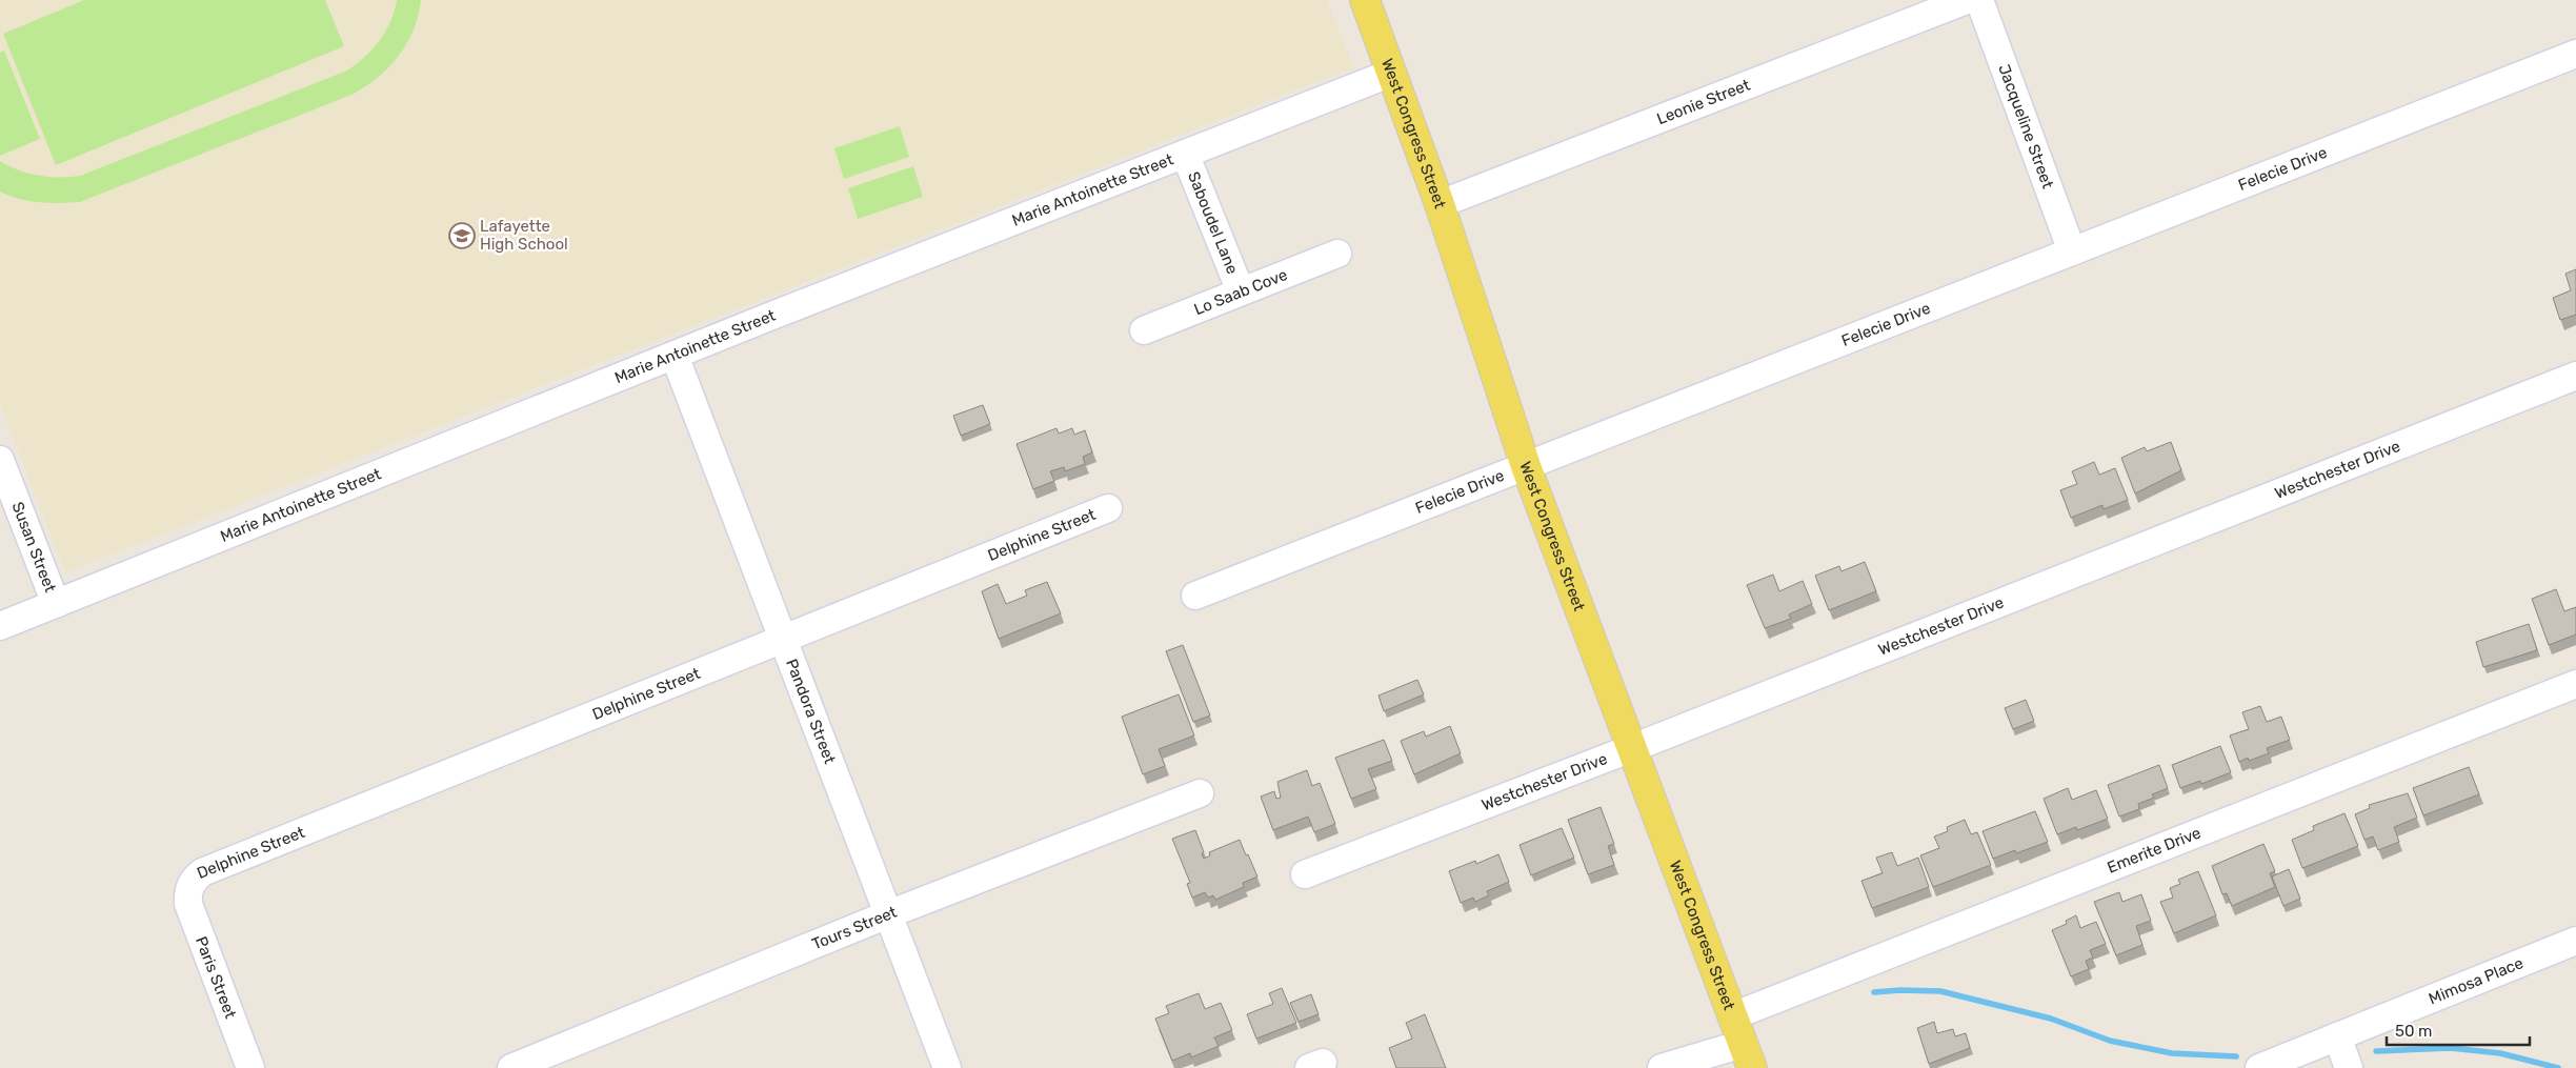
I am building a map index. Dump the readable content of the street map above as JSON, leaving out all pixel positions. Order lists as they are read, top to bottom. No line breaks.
{"streets":{"main road":["West Congress Street"],"street":["Leonie Street","Jacqueline Street","Felecie Drive","Marie Antoinette Street","Saboudel Lane","Lo Saab Cove","Westchester Drive","Delphine Street","Susan Street","Pandora Street","Emerite Drive","Tours Street","Paris Street","Mimosa Place"]},"crossings":[["Leonie Street","West Congress Street"],["Jacqueline Street","Felecie Drive"],["West Congress Street","Felecie Drive"],["West Congress Street","Marie Antoinette Street"],["West Congress Street","Westchester Drive"],["West Congress Street","Emerite Drive"],["Marie Antoinette Street","Saboudel Lane"],["Marie Antoinette Street","Susan Street"],["Marie Antoinette Street","Pandora Street"],["Saboudel Lane","Lo Saab Cove"],["Delphine Street","Pandora Street"],["Delphine Street","Paris Street"],["Pandora Street","Tours Street"]],"places":{"school or university":["Lafayette High School"]},"scale_bar":"50 m"}
